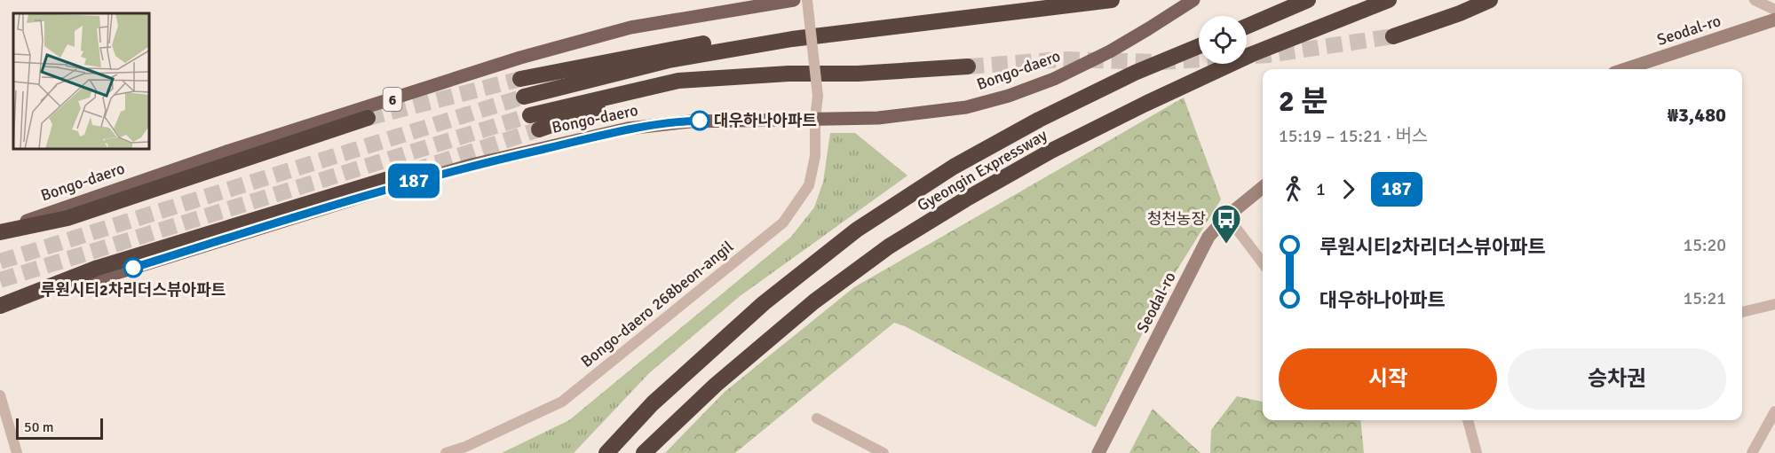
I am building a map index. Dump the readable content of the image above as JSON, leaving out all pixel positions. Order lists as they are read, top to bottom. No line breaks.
{"streets":{"highway":["Bongo-daero","Gyeongin Expressway"],"main road":["6"],"street":["Seodal-ro","Bongo-daero 268beon-angil"]},"crossings":[["Bongo-daero","Bongo-daero 268beon-angil"]],"places":{"other":["대우하나아파트","루원시티2차리더스뷰아파트"],"bus stop":["청천농장"]},"lines":["bus line 187"],"scale_bar":"50 m","page":{"on_map":"187","heading":["2 분","15:19 – 15:21 · 버스","₩3,480"],"legs":["1","187"],"list":[{"name":"루원시티2차리더스뷰아파트","value":"15:20"},{"name":"대우하나아파트","value":"15:21"}],"buttons":["시작","승차권"],"scale":"50 m"}}
